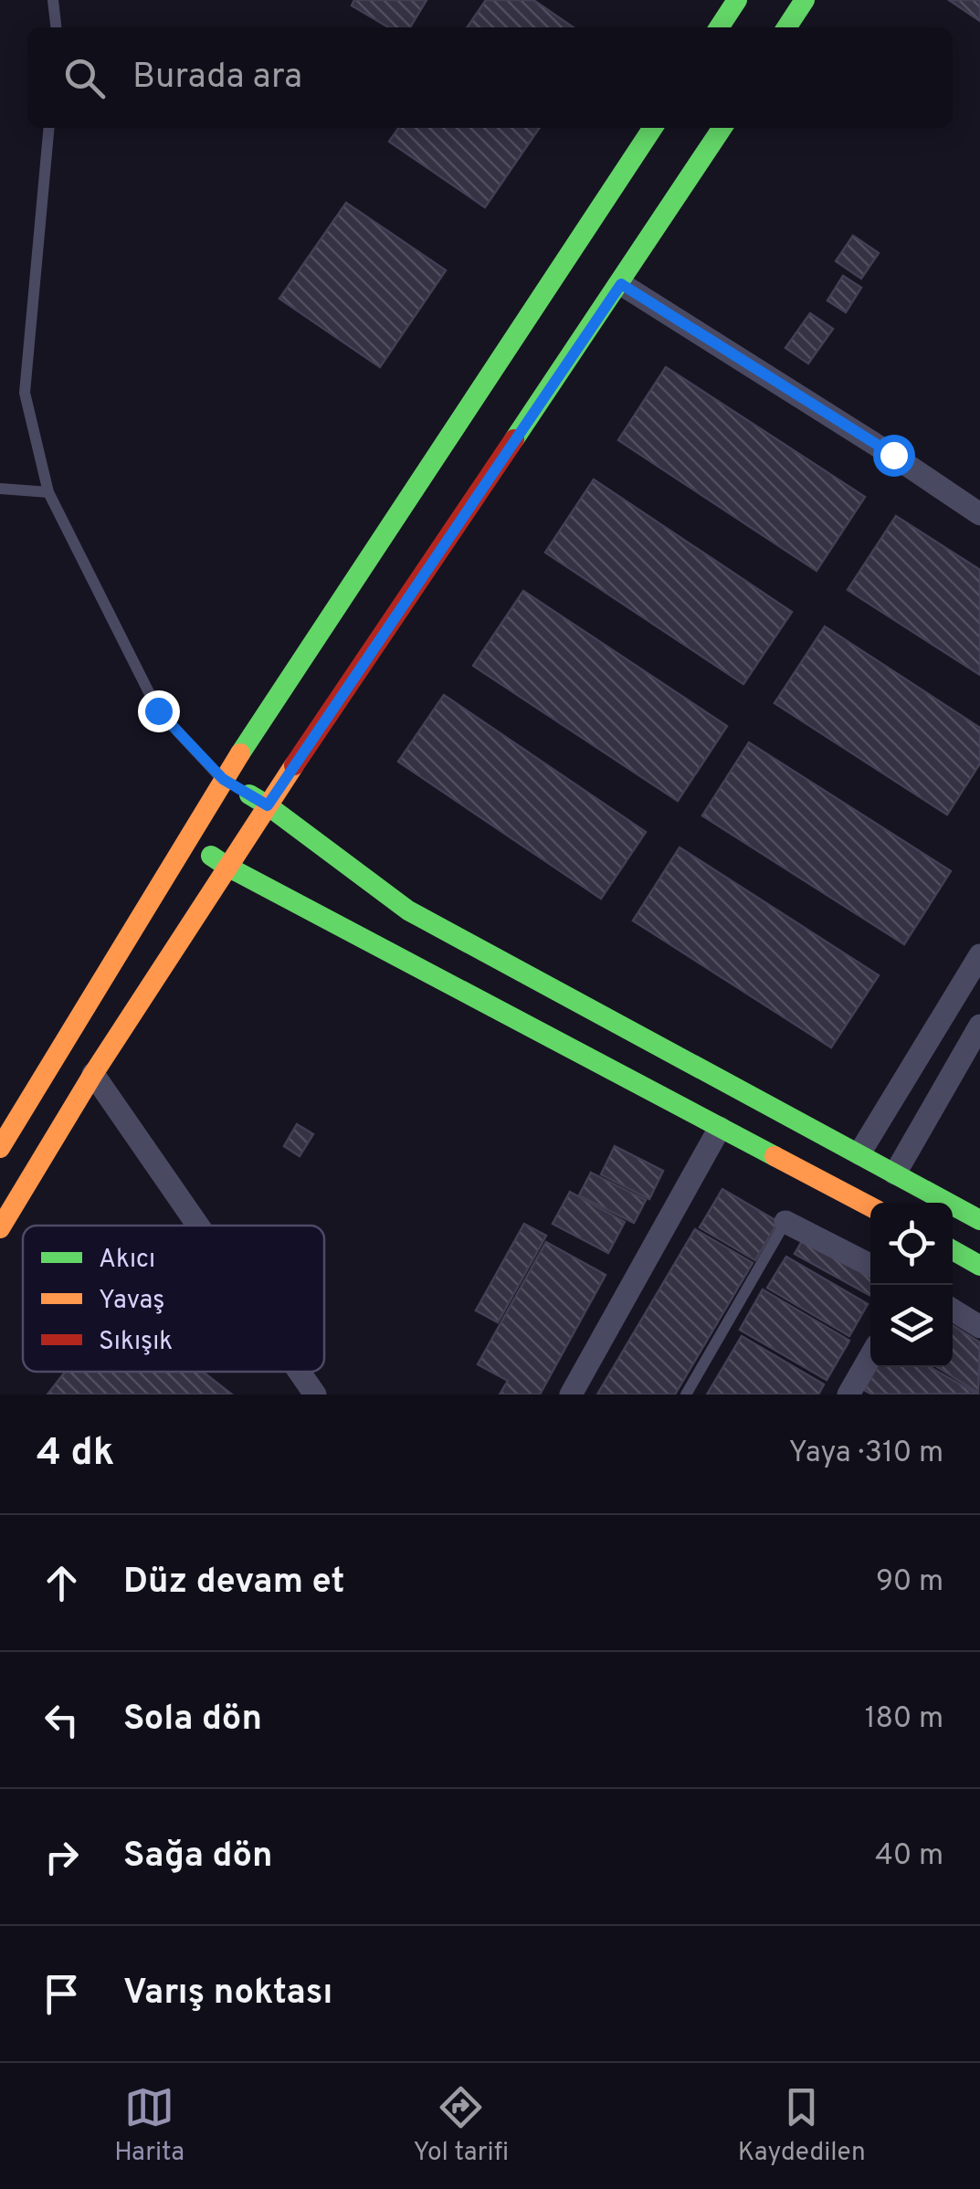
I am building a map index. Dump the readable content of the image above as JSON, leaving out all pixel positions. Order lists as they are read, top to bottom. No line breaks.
{"legend":["Akıcı","Yavaş","Sıkışık"],"page":{"search":"Burada ara","heading":["4 dk","Yaya · 310 m"],"list":[["Düz devam et","90 m"],["Sola dön","180 m"],["Sağa dön","40 m"],"Varış noktası"],"nav":["Harita","Yol tarifi","Kaydedilen"]}}
